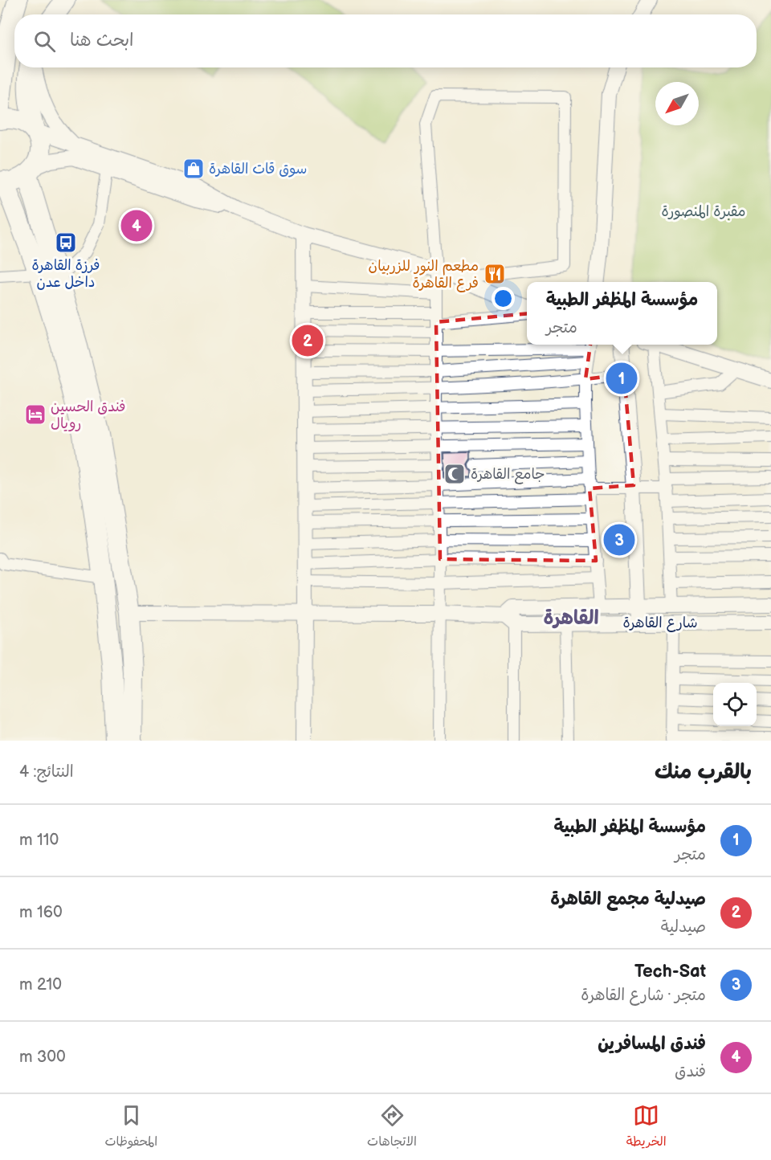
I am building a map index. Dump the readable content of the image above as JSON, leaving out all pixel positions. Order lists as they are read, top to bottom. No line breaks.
{"streets":{"street":["شارع القاهرة"]},"districts":["القاهرة"],"parks":["مقبرة المنصورة"],"places":{"shop":["سوق قات القاهرة"],"bus stop":["فرزة القاهرة داخل عدن"],"restaurant":["مطعم النور للزربيان فرع القاهرة"],"hotel":["فندق الحسين رويال"],"mosque":["جامع القاهرة"]},"north":"bottom left","page":{"search":"ابحث هنا","pins":["4","2","1","3"],"popup":["مؤسسة المظفر الطبية","متجر"],"heading":["بالقرب منك","النتائج: 4"],"list":[{"mark":"1","name":"مؤسسة المظفر الطبية","note":"متجر","value":"110 m"},{"mark":"2","name":"صيدلية مجمع القاهرة","note":"صيدلية","value":"160 m"},{"mark":"3","name":"Tech-Sat","note":"متجر · شارع القاهرة","value":"210 m"},{"mark":"4","name":"فندق المسافرين","note":"فندق","value":"300 m"}],"nav":["الخريطة","الاتجاهات","المحفوظات"]}}
